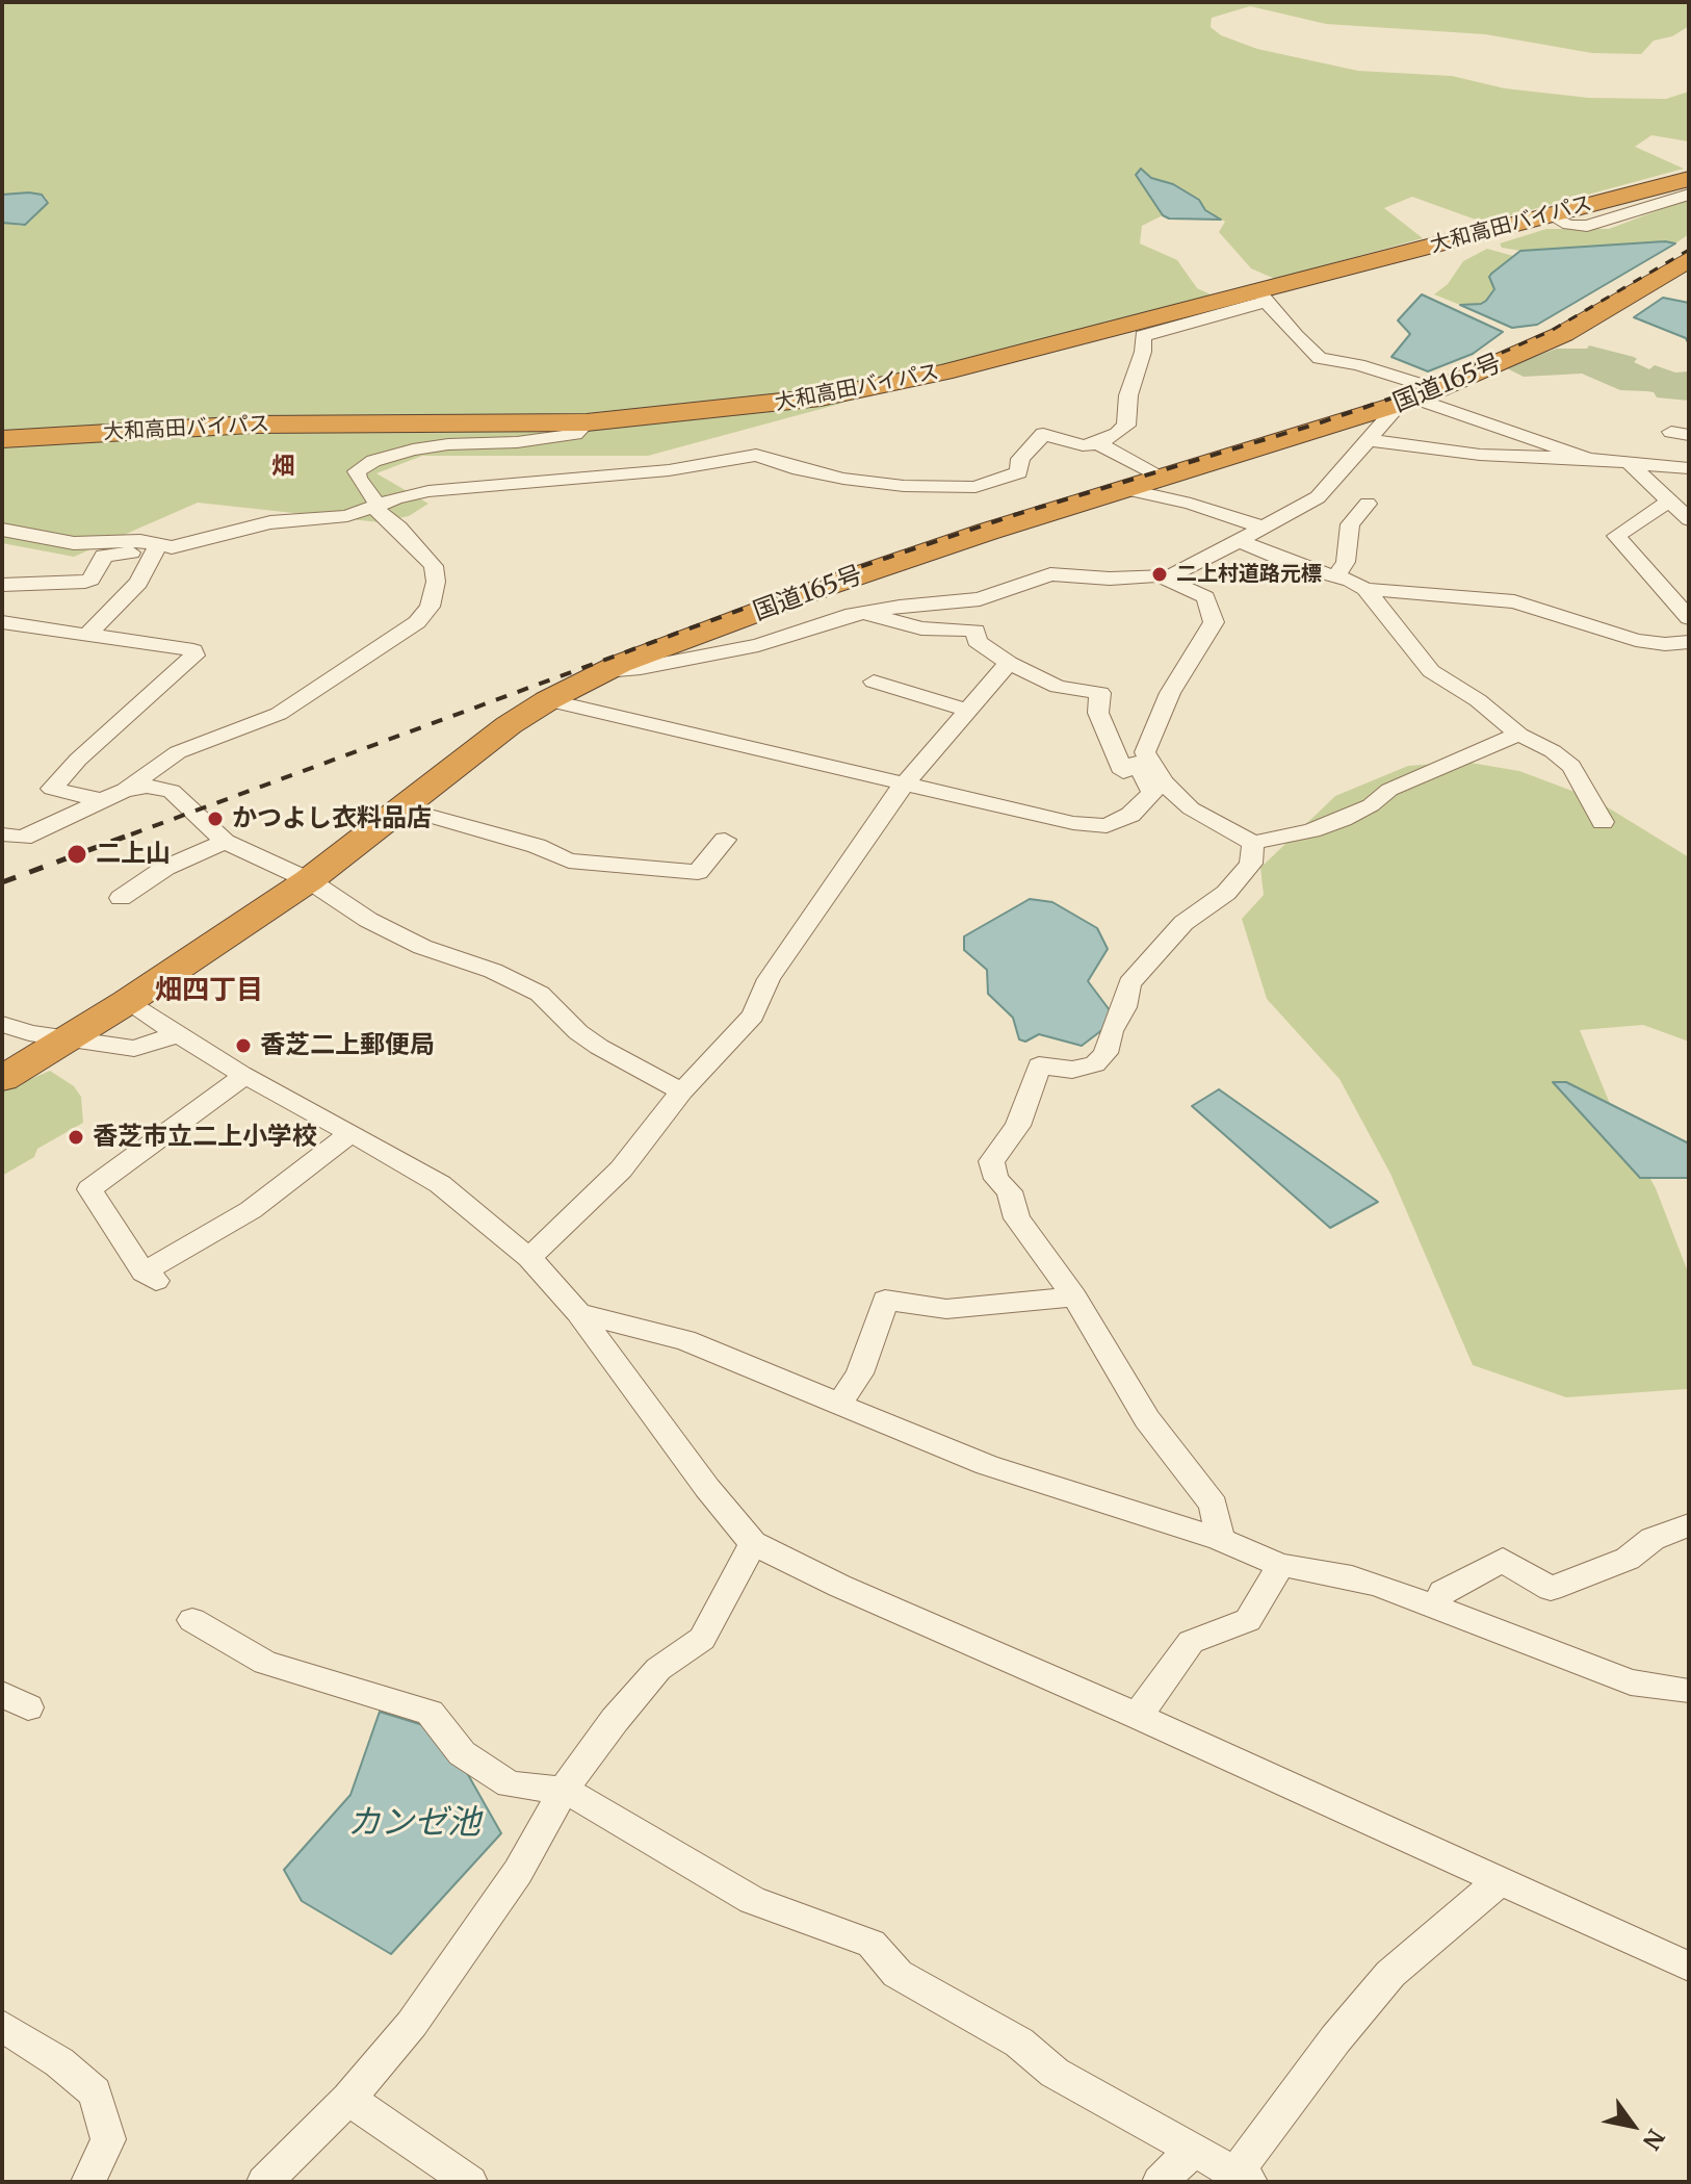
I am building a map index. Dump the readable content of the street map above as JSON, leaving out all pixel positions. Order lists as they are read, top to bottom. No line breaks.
{"streets":{"highway":["大和高田バイパス","国道165号"]},"districts":["畑","畑四丁目"],"water":["カンゼ池"],"places":["二上村道路元標","かつよし衣料品店","二上山","香芝二上郵便局","香芝市立二上小学校"],"north":"bottom right"}
